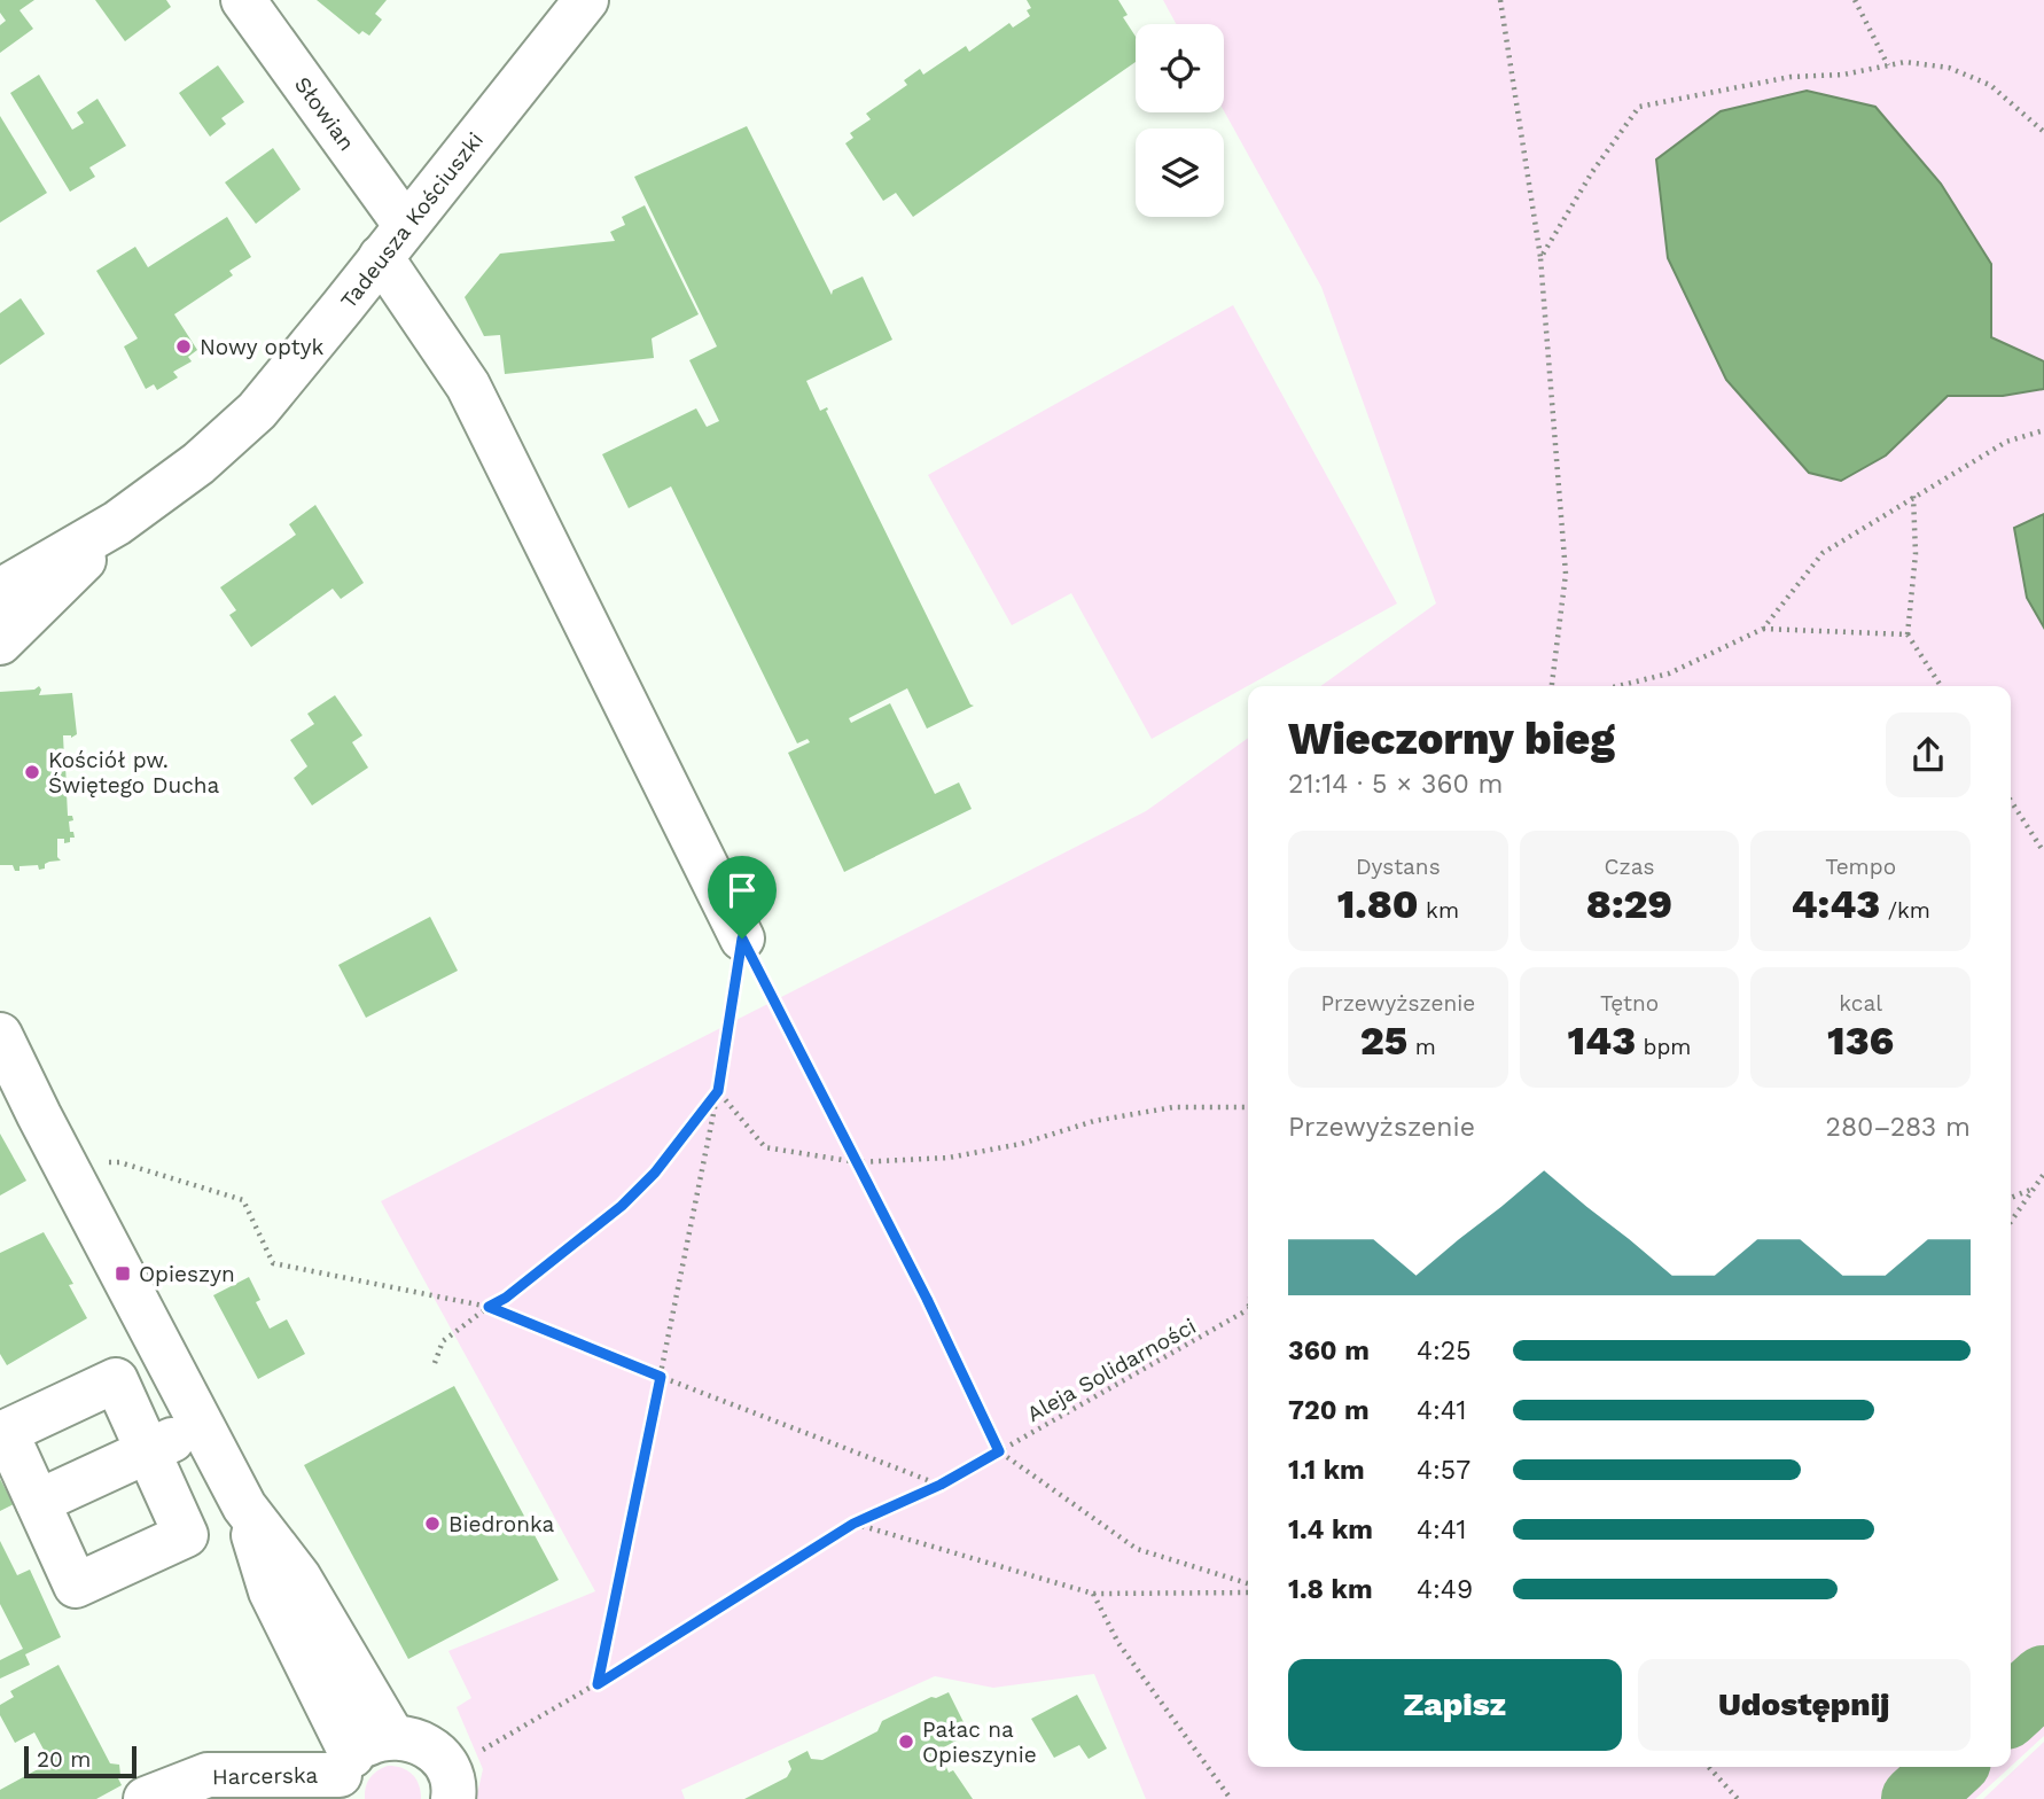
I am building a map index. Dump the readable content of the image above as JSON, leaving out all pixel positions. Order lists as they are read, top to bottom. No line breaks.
{"streets":{"street":["Słowian","Tadeusza Kościuszki","Harcerska"],"path":["Aleja Solidarności"]},"crossings":[["Słowian","Tadeusza Kościuszki"]],"places":{"other":["Nowy optyk","Kościół pw. Świętego Ducha","Biedronka","Pałac na Opieszynie"],"transit":["Opieszyn"]},"scale_bar":"20 m","page":{"heading":["Wieczorny bieg","21:14 · 5 × 360 m"],"stats":[["Dystans","1.80 km"],["Czas","8:29"],["Tempo","4:43 /km"],["Przewyższenie","25 m"],["Tętno","143 bpm"],["kcal","136"]],"chart":["Przewyższenie","280–283 m"],"list":[{"name":"360 m","note":"4:25"},{"name":"720 m","note":"4:41"},{"name":"1.1 km","note":"4:57"},{"name":"1.4 km","note":"4:41"},{"name":"1.8 km","note":"4:49"}],"buttons":["Zapisz","Udostępnij"],"scale":"20 m"}}
